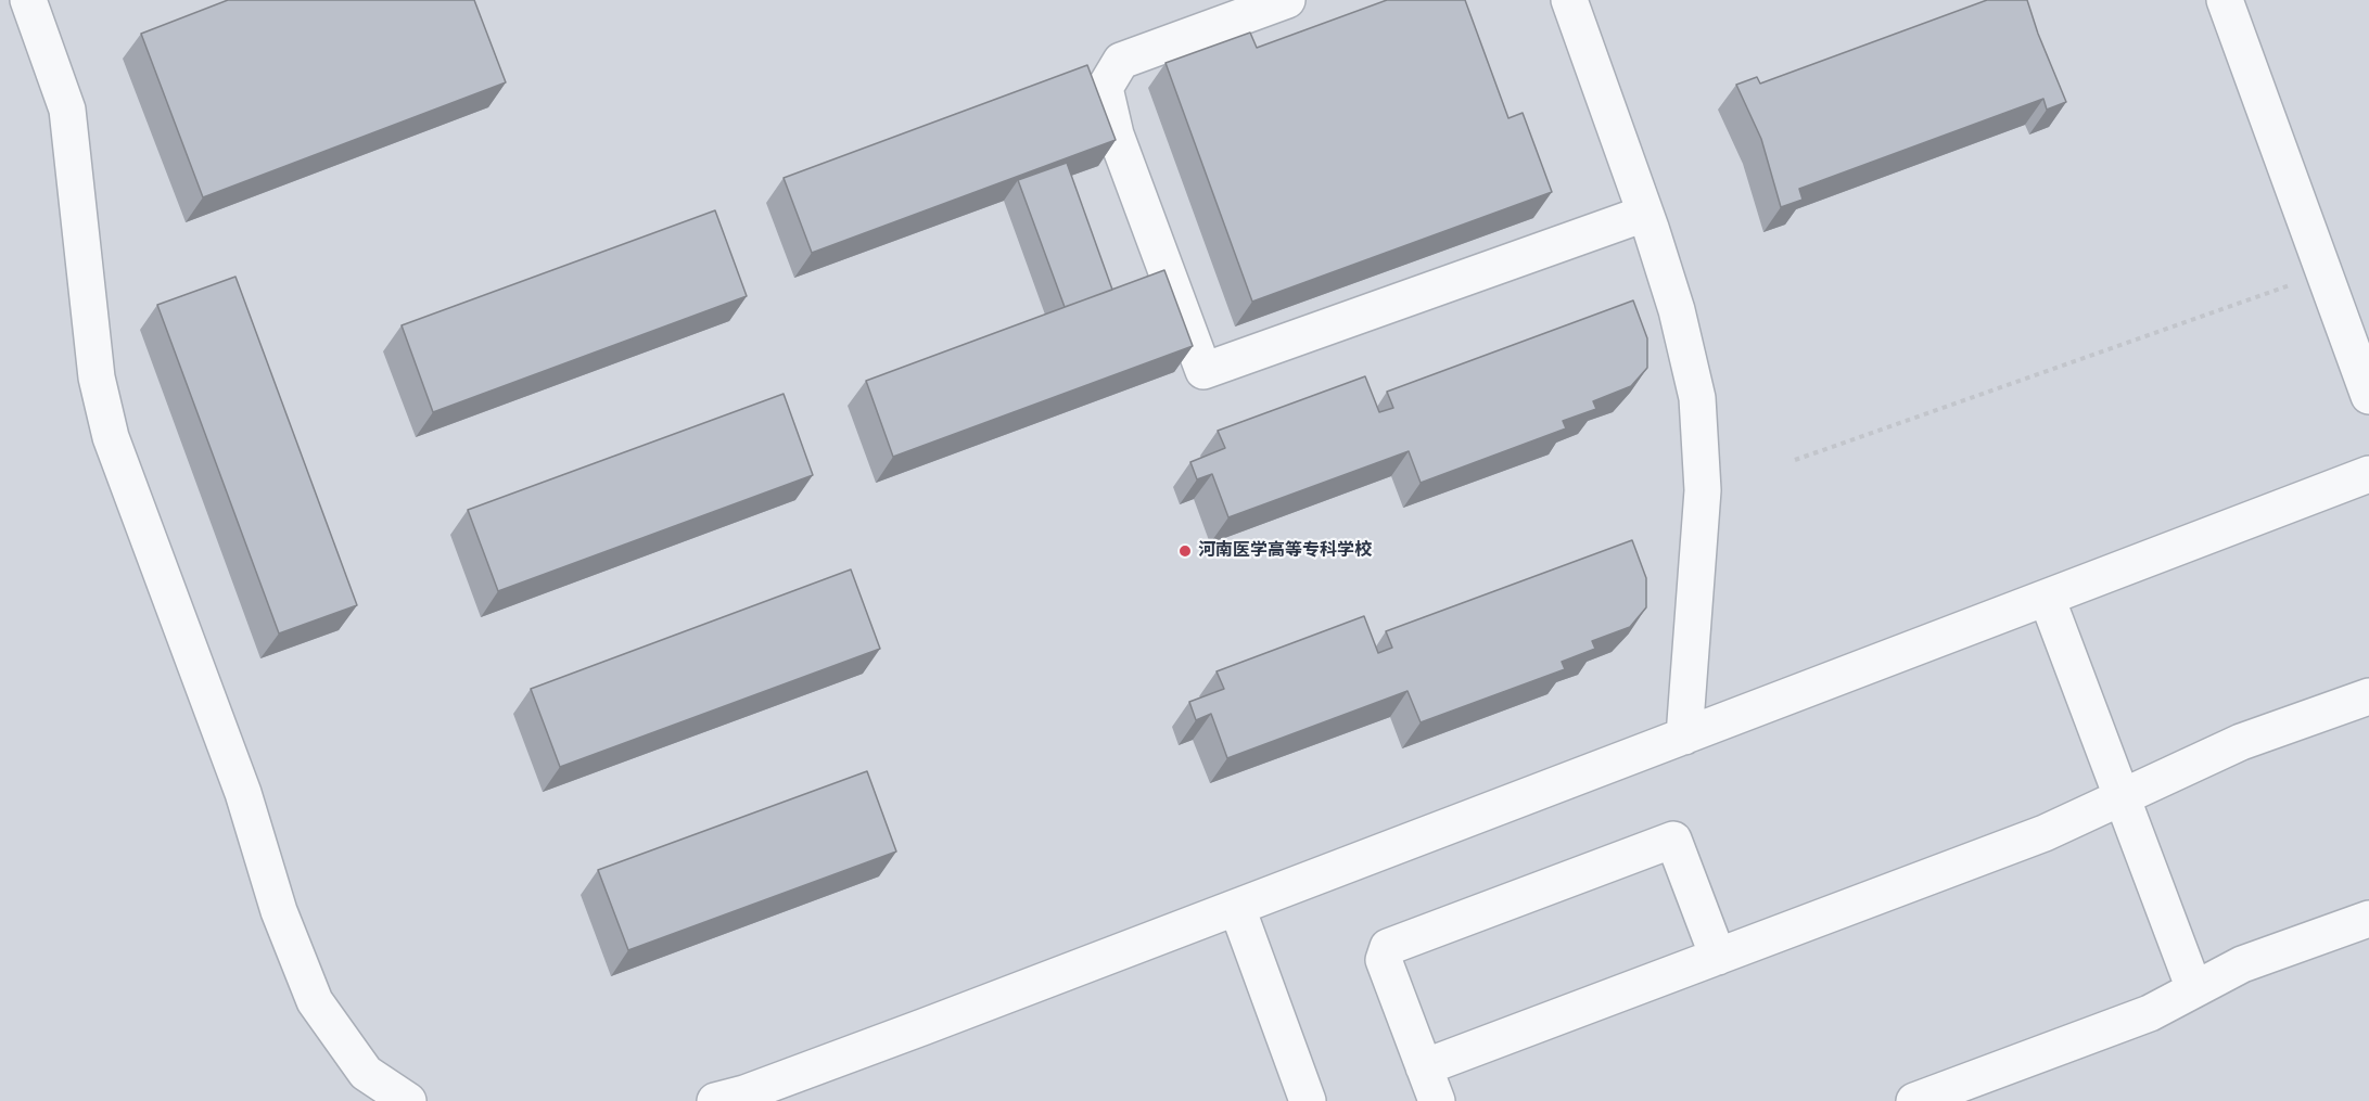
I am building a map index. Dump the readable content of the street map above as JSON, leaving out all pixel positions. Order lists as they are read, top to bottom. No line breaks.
{"places":["河南医学高等专科学校"]}
